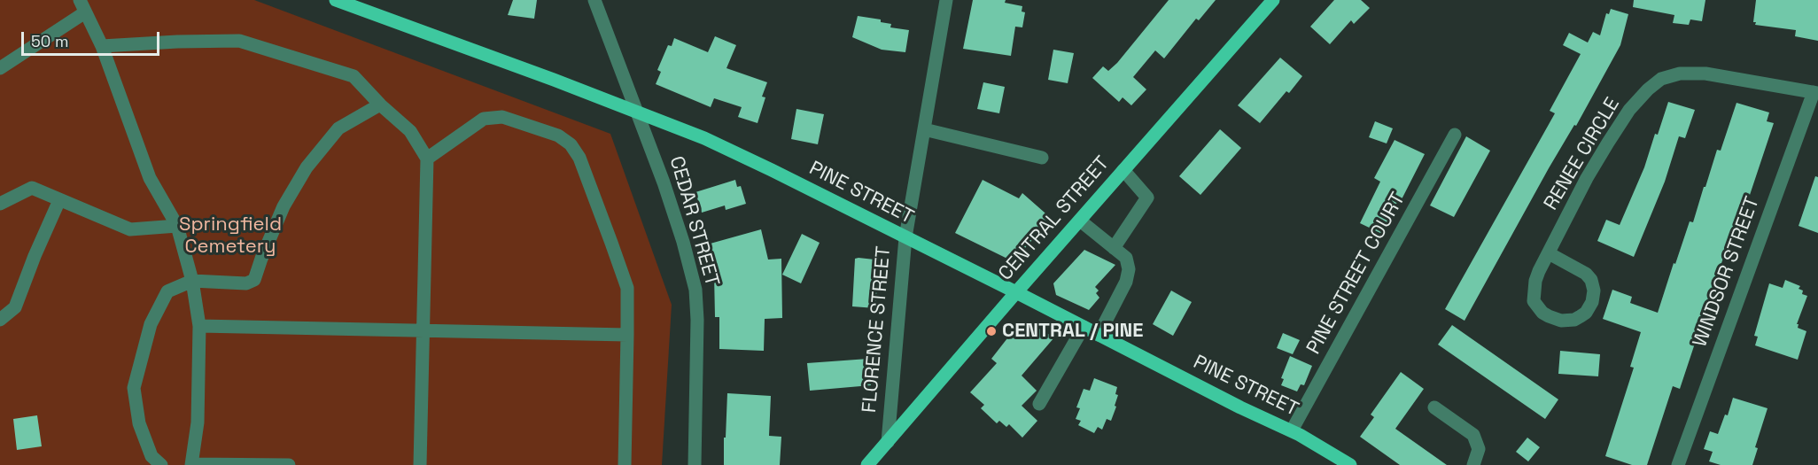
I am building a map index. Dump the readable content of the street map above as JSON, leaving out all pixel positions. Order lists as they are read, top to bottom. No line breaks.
{"streets":{"main road":["PINE STREET","CENTRAL STREET"],"street":["RENEE CIRCLE","CEDAR STREET","WINDSOR STREET","PINE STREET COURT","FLORENCE STREET"]},"crossings":[["RENEE CIRCLE","WINDSOR STREET"],["PINE STREET","CENTRAL STREET"],["PINE STREET","CEDAR STREET"],["PINE STREET","PINE STREET COURT"],["PINE STREET","FLORENCE STREET"],["CENTRAL STREET","FLORENCE STREET"]],"parks":["Springfield Cemetery"],"places":["CENTRAL / PINE"],"scale_bar":"50 m"}
